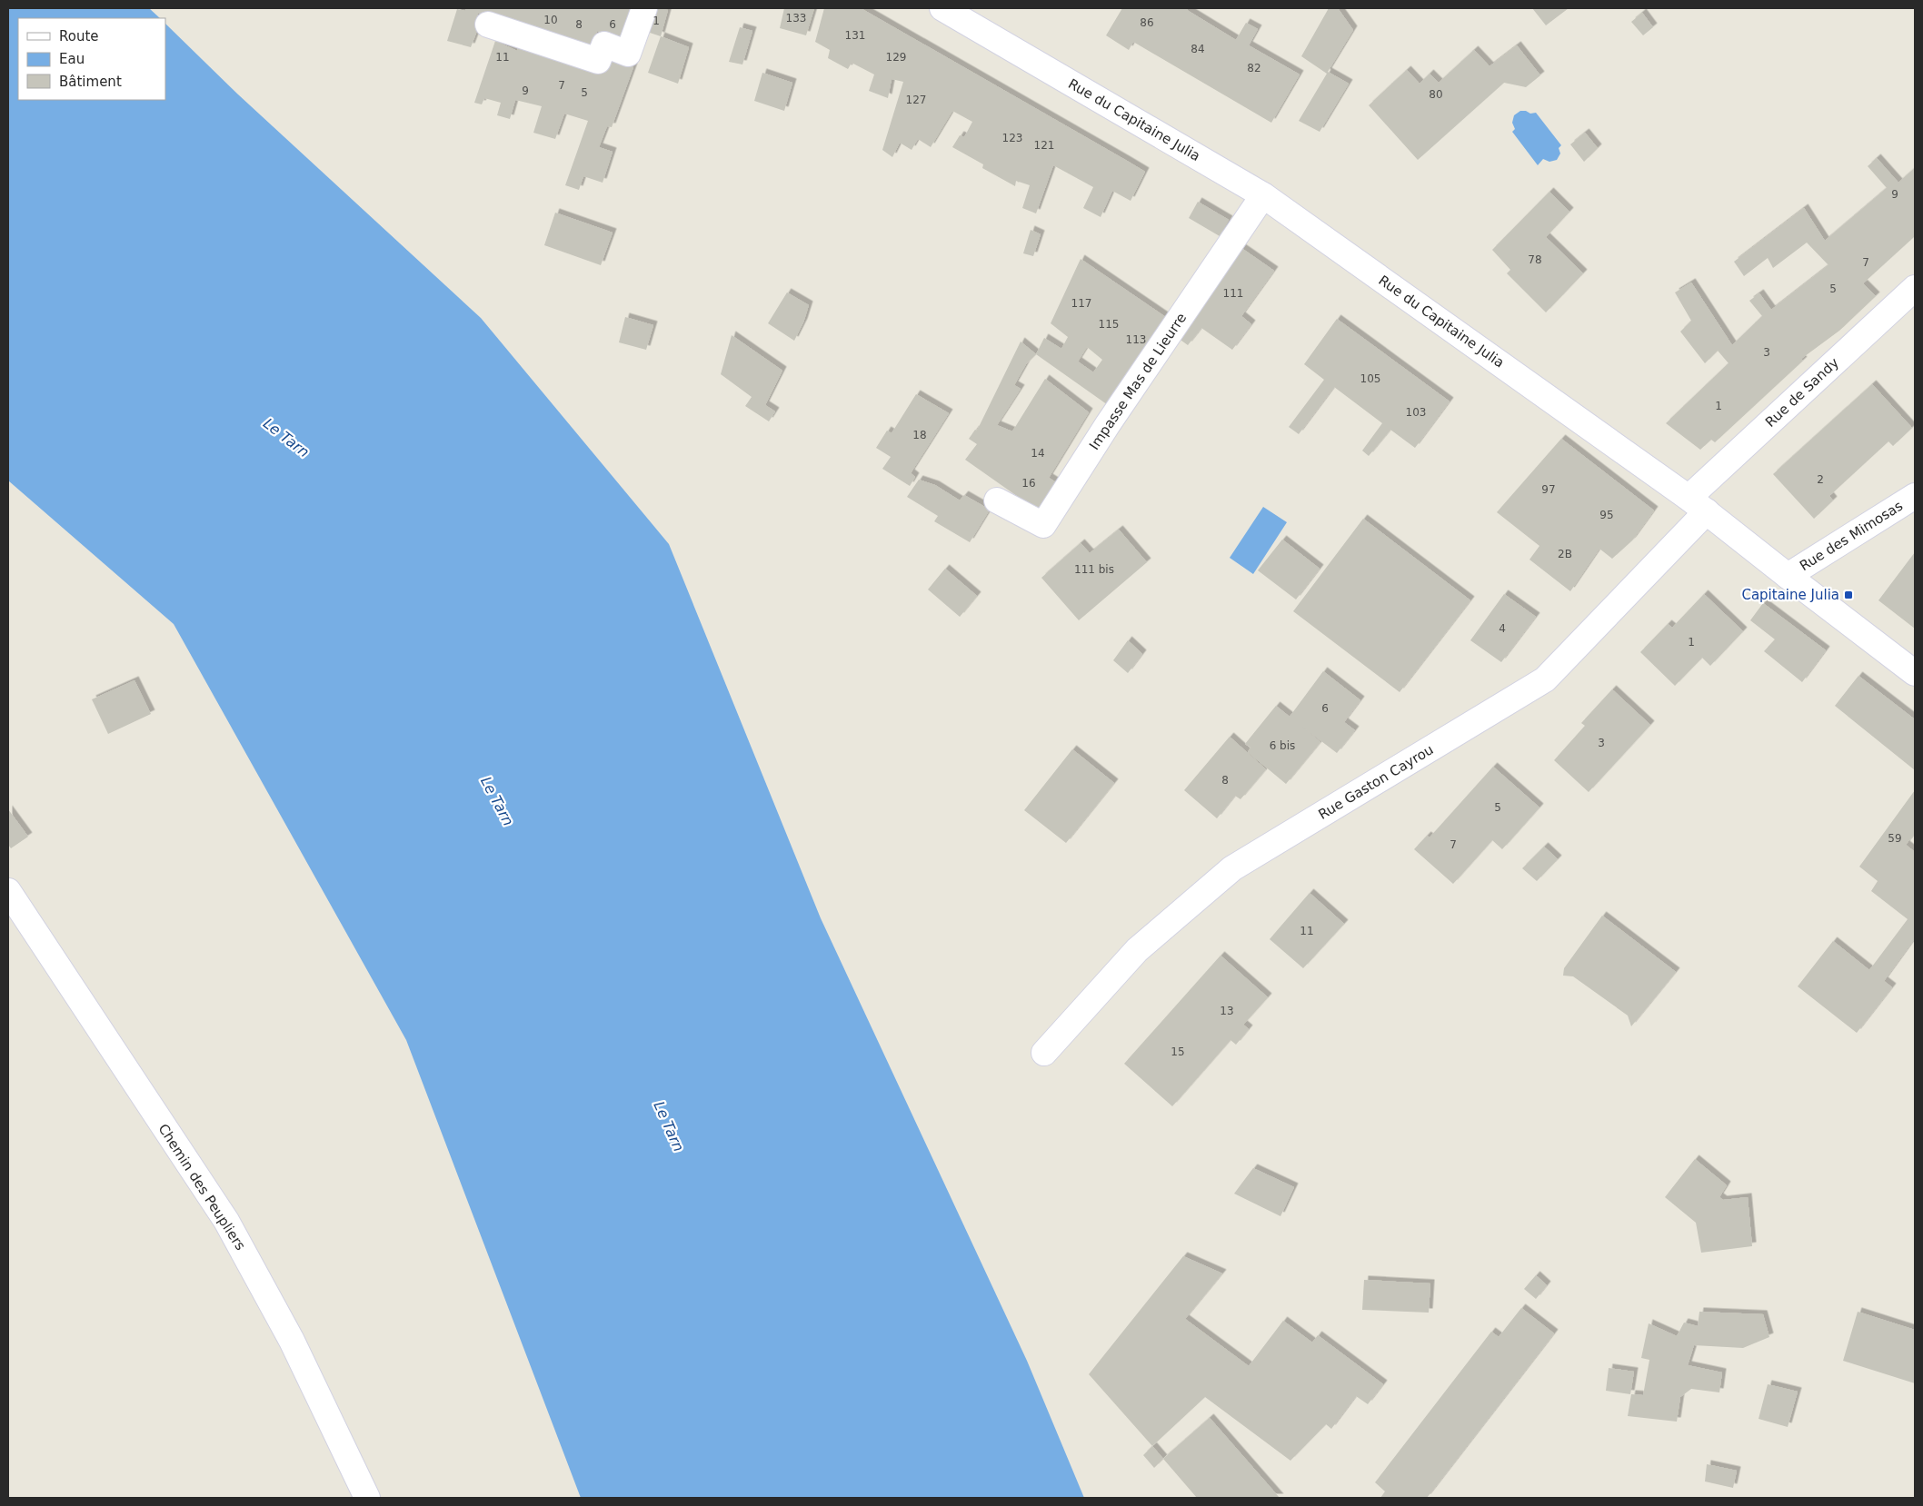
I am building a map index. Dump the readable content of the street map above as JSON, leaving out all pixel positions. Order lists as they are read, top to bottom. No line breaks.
{"streets":{"street":["Rue du Capitaine Julia","Impasse Mas de Lieurre","Rue de Sandy","Rue des Mimosas","Rue Gaston Cayrou","Chemin des Peupliers"]},"crossings":[["Rue du Capitaine Julia","Impasse Mas de Lieurre"],["Rue du Capitaine Julia","Rue de Sandy"],["Rue du Capitaine Julia","Rue des Mimosas"],["Rue du Capitaine Julia","Rue Gaston Cayrou"],["Rue de Sandy","Rue Gaston Cayrou"]],"water":["Le Tarn"],"places":{"transit":["Capitaine Julia"]},"house_numbers":["133","10","1","86","8","6","131","84","11","129","82","7","9","5","80","127","123","121","9","78","7","5","111","117","115","113","3","105","1","103","18","14","2","16","97","95","2B","111 bis","4","1","6","3","6 bis","8","5","59","7","11","13","15"],"legend":["Route","Eau","Bâtiment"]}
